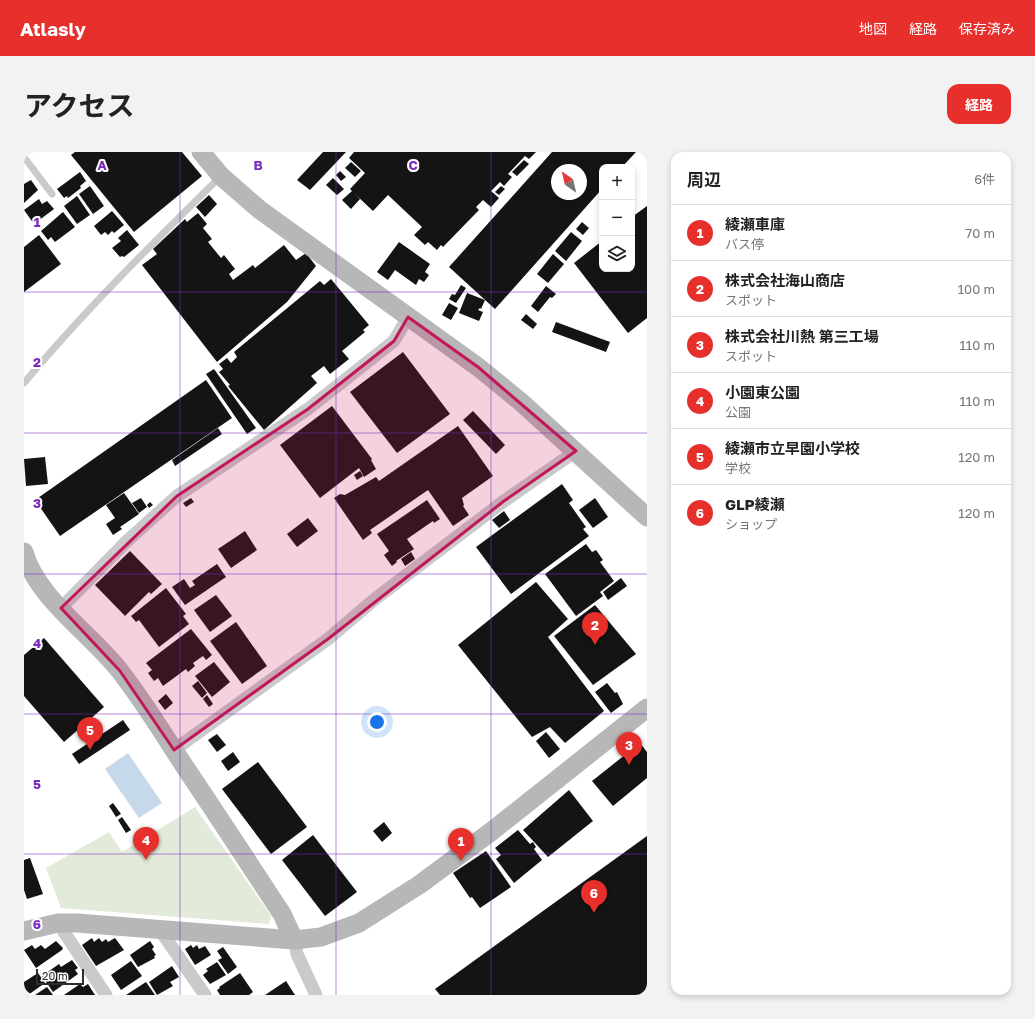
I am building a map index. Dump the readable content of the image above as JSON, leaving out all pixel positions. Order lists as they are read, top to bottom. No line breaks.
{"scale_bar":"20 m","north":"top left","page":{"header":"Atlasly","nav":["地図","経路","保存済み"],"title":"アクセス","buttons":"経路","heading":["周辺","6件"],"map_buttons":["+","−"],"list":[{"mark":"1","name":"綾瀬車庫","note":"バス停","value":"70 m"},{"mark":"2","name":"株式会社海山商店","note":"スポット","value":"100 m"},{"mark":"3","name":"株式会社川熱 第三工場","note":"スポット","value":"110 m"},{"mark":"4","name":"小園東公園","note":"公園","value":"110 m"},{"mark":"5","name":"綾瀬市立早園小学校","note":"学校","value":"120 m"},{"mark":"6","name":"GLP綾瀬","note":"ショップ","value":"120 m"}],"pins":["2","5","3","4","1","6"],"scale":"20 m"},"grid":{"columns":["A","B","C"],"rows":["1","2","3","4","5","6"]}}
